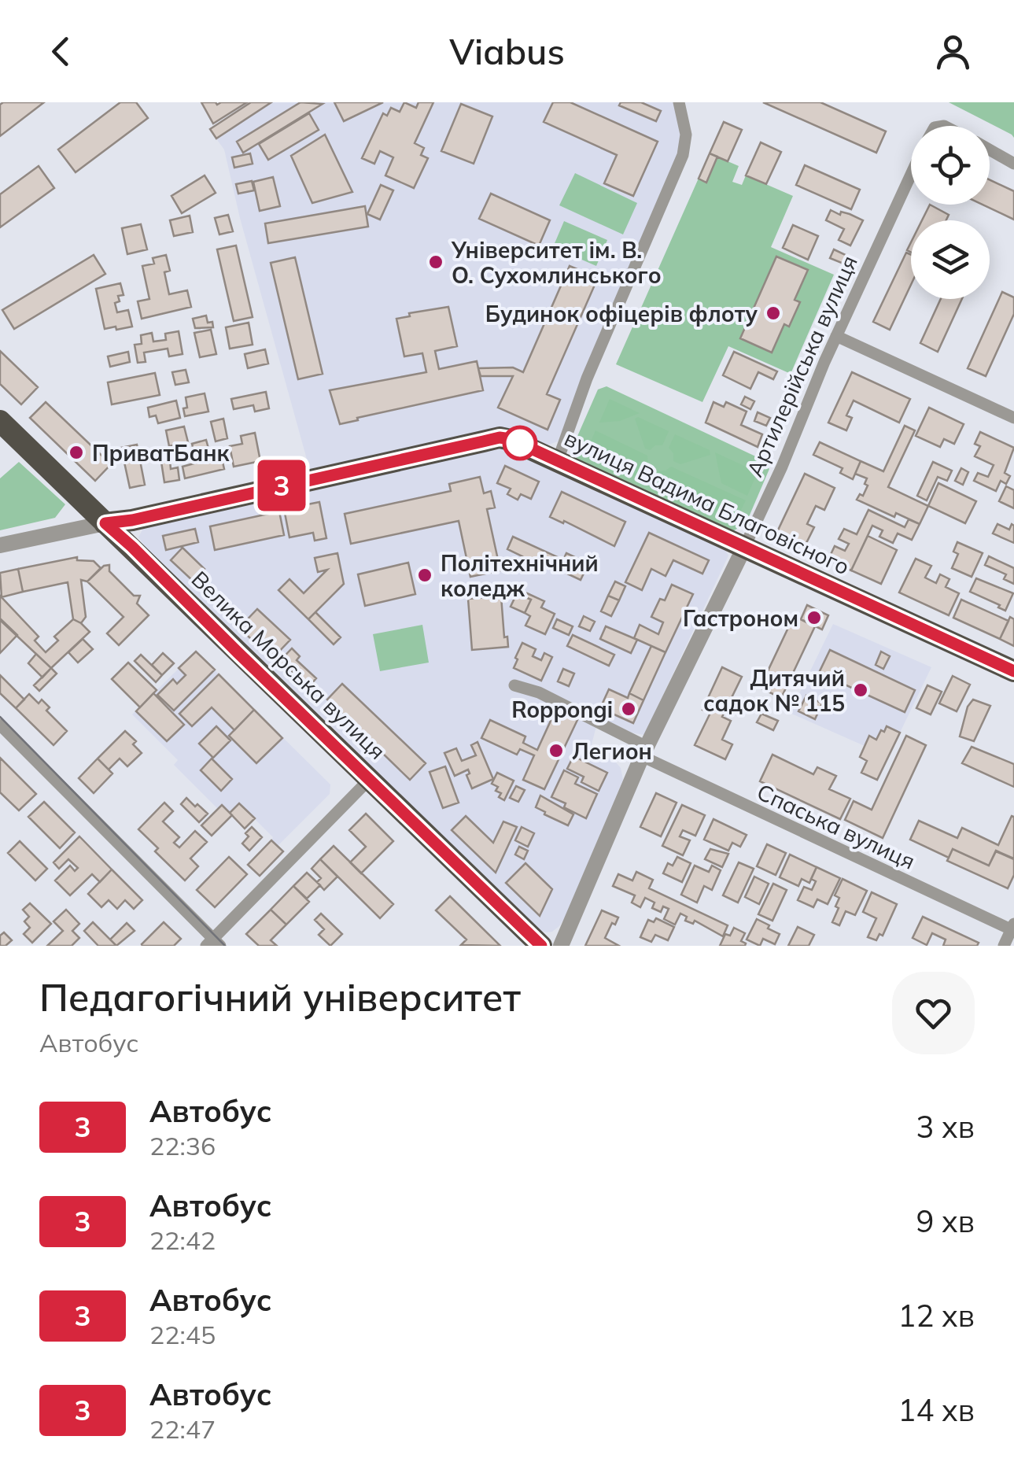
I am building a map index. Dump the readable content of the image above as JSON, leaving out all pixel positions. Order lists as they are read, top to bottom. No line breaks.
{"streets":{"highway":["вулиця Вадима Благовісного","Велика Морська вулиця"],"street":["Артилерійська вулиця","Спаська вулиця"]},"crossings":[["Артилерійська вулиця","вулиця Вадима Благовісного"],["Артилерійська вулиця","Спаська вулиця"],["вулиця Вадима Благовісного","Велика Морська вулиця"]],"places":["Університет ім. В. О. Сухомлинського","Будинок офіцерів флоту","ПриватБанк","Політехнічний коледж","Гастроном","Дитячий садок № 115","Roppongi","Легион"],"lines":["bus line 3"],"page":{"header":"Viabus","on_map":"3","heading":["Педагогічний університет","Автобус"],"list":[{"mark":"3","name":"Автобус","note":"22:36","value":"3 хв"},{"mark":"3","name":"Автобус","note":"22:42","value":"9 хв"},{"mark":"3","name":"Автобус","note":"22:45","value":"12 хв"},{"mark":"3","name":"Автобус","note":"22:47","value":"14 хв"}]}}
